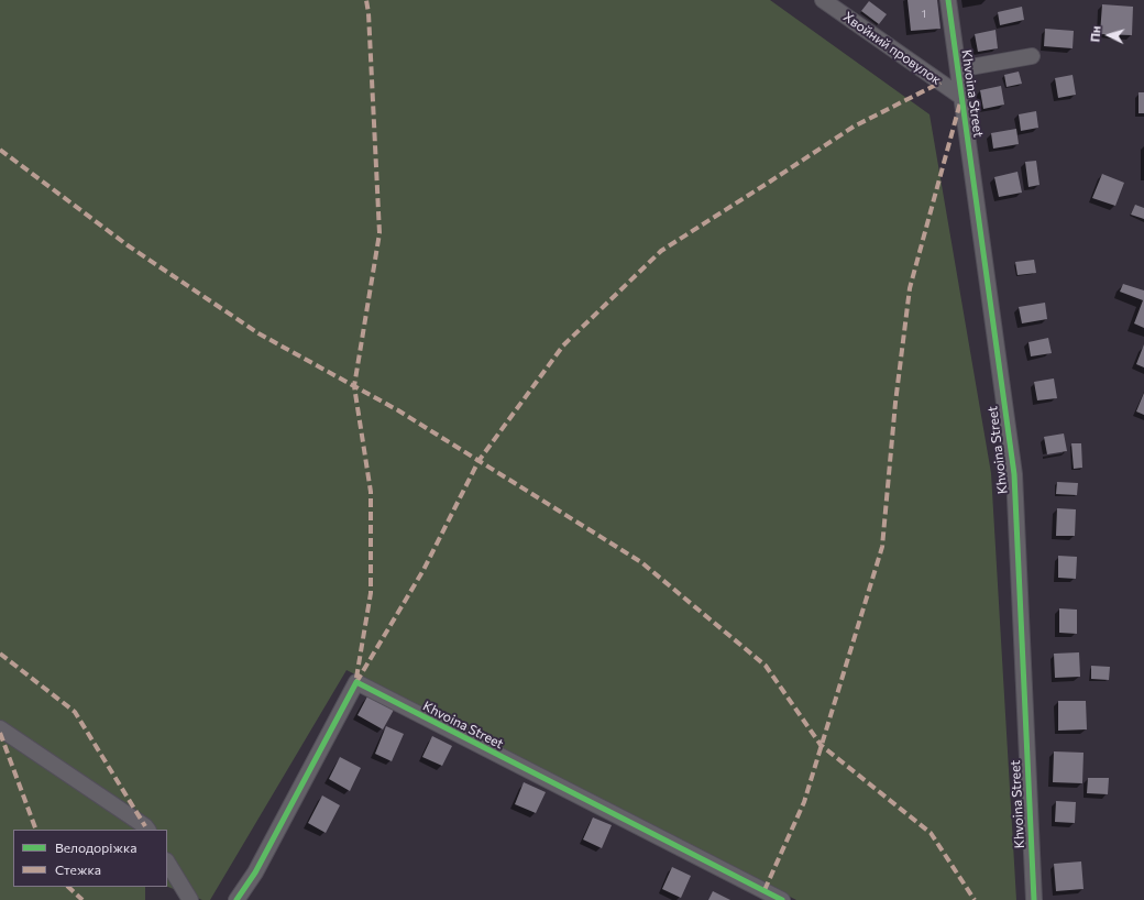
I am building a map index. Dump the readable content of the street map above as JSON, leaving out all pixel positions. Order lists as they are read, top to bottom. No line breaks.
{"streets":{"street":["Хвойний провулок","Khvoina Street"]},"crossings":[["Хвойний провулок","Khvoina Street"]],"house_numbers":["1"],"legend":["Велодоріжка","Стежка"],"north":"left"}
